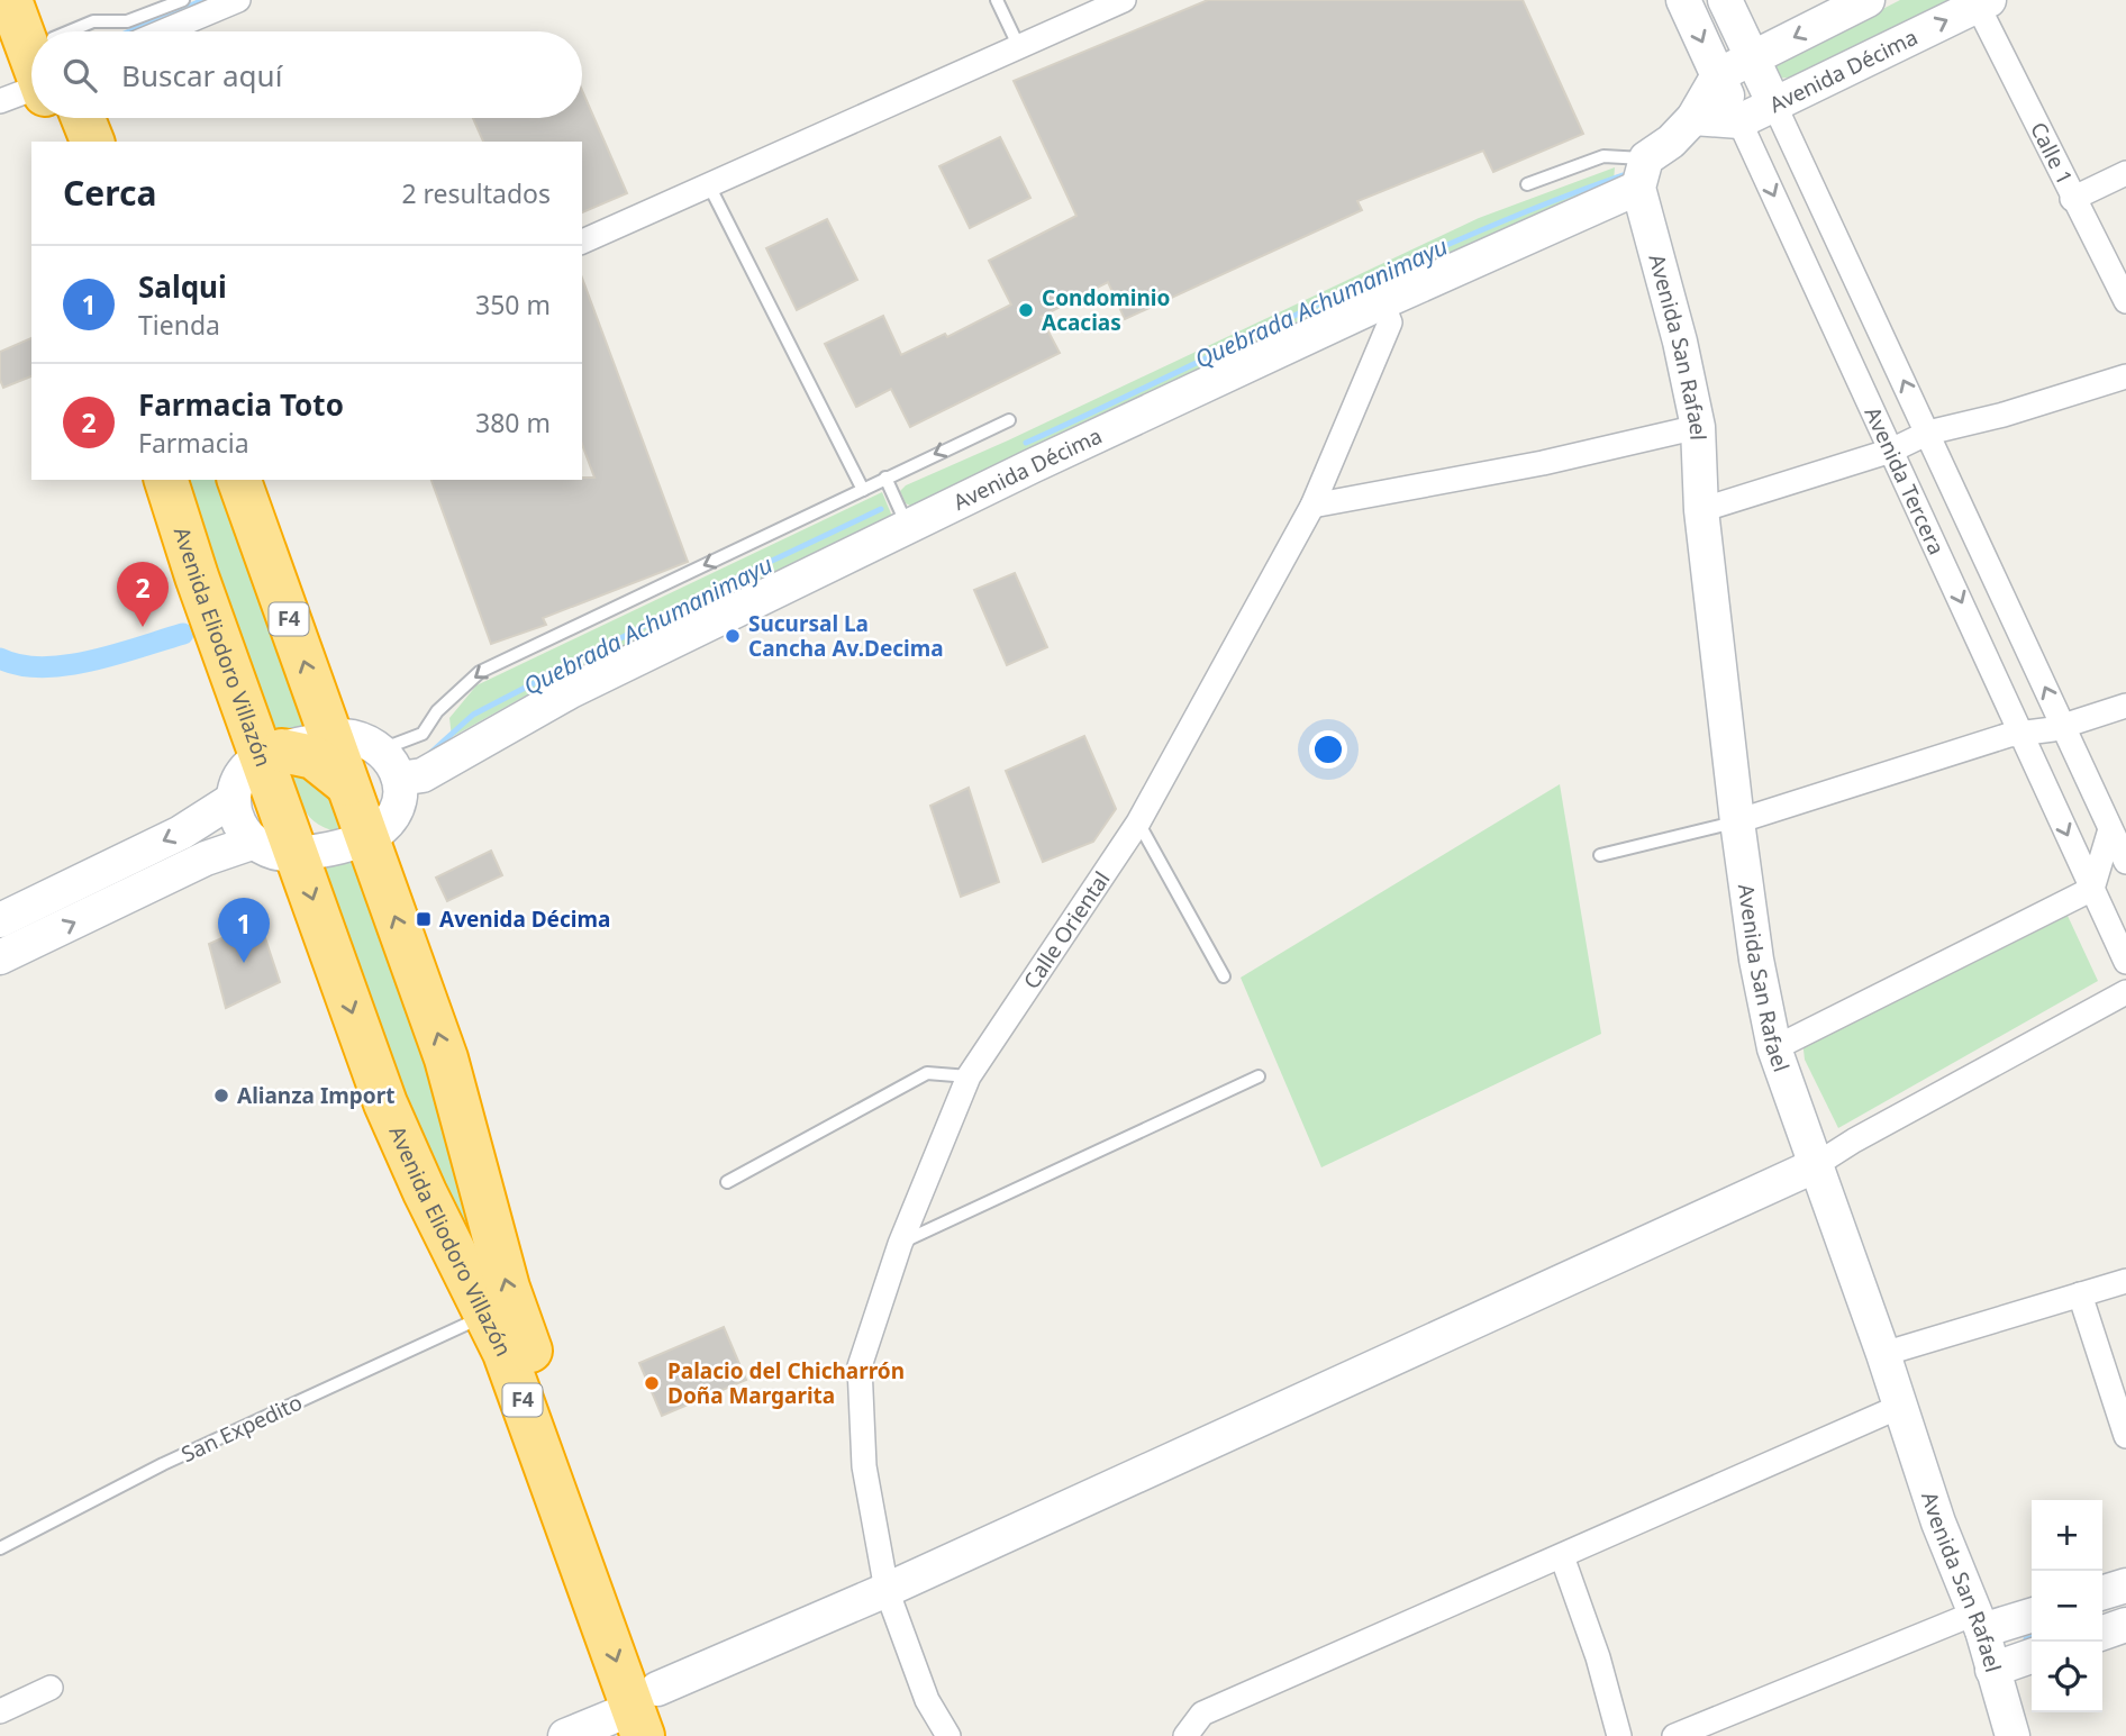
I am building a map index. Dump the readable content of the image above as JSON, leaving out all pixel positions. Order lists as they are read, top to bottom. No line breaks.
{"streets":{"highway":["F4","Avenida Eliodoro Villazón"],"street":["Avenida Décima","Calle 1","Avenida San Rafael","Avenida Tercera","Calle Oriental"],"lane":["San Expedito"]},"crossings":[["Avenida Décima","Calle 1"],["Avenida Décima","Avenida San Rafael"],["Avenida Décima","Avenida Tercera"],["Avenida Décima","Calle Oriental"],["Avenida Eliodoro Villazón","San Expedito"]],"water":["Quebrada Achumanimayu"],"places":{"other":["Condominio Acacias","Sucursal La Cancha Av.Decima","Alianza Import","Palacio del Chicharrón Doña Margarita"],"transit":["Avenida Décima"]},"page":{"search":"Buscar aquí","heading":["Cerca","2 resultados"],"list":[{"mark":"1","name":"Salqui","note":"Tienda","value":"350 m"},{"mark":"2","name":"Farmacia Toto","note":"Farmacia","value":"380 m"}],"pins":["2","1"],"map_buttons":["+","−"]}}
